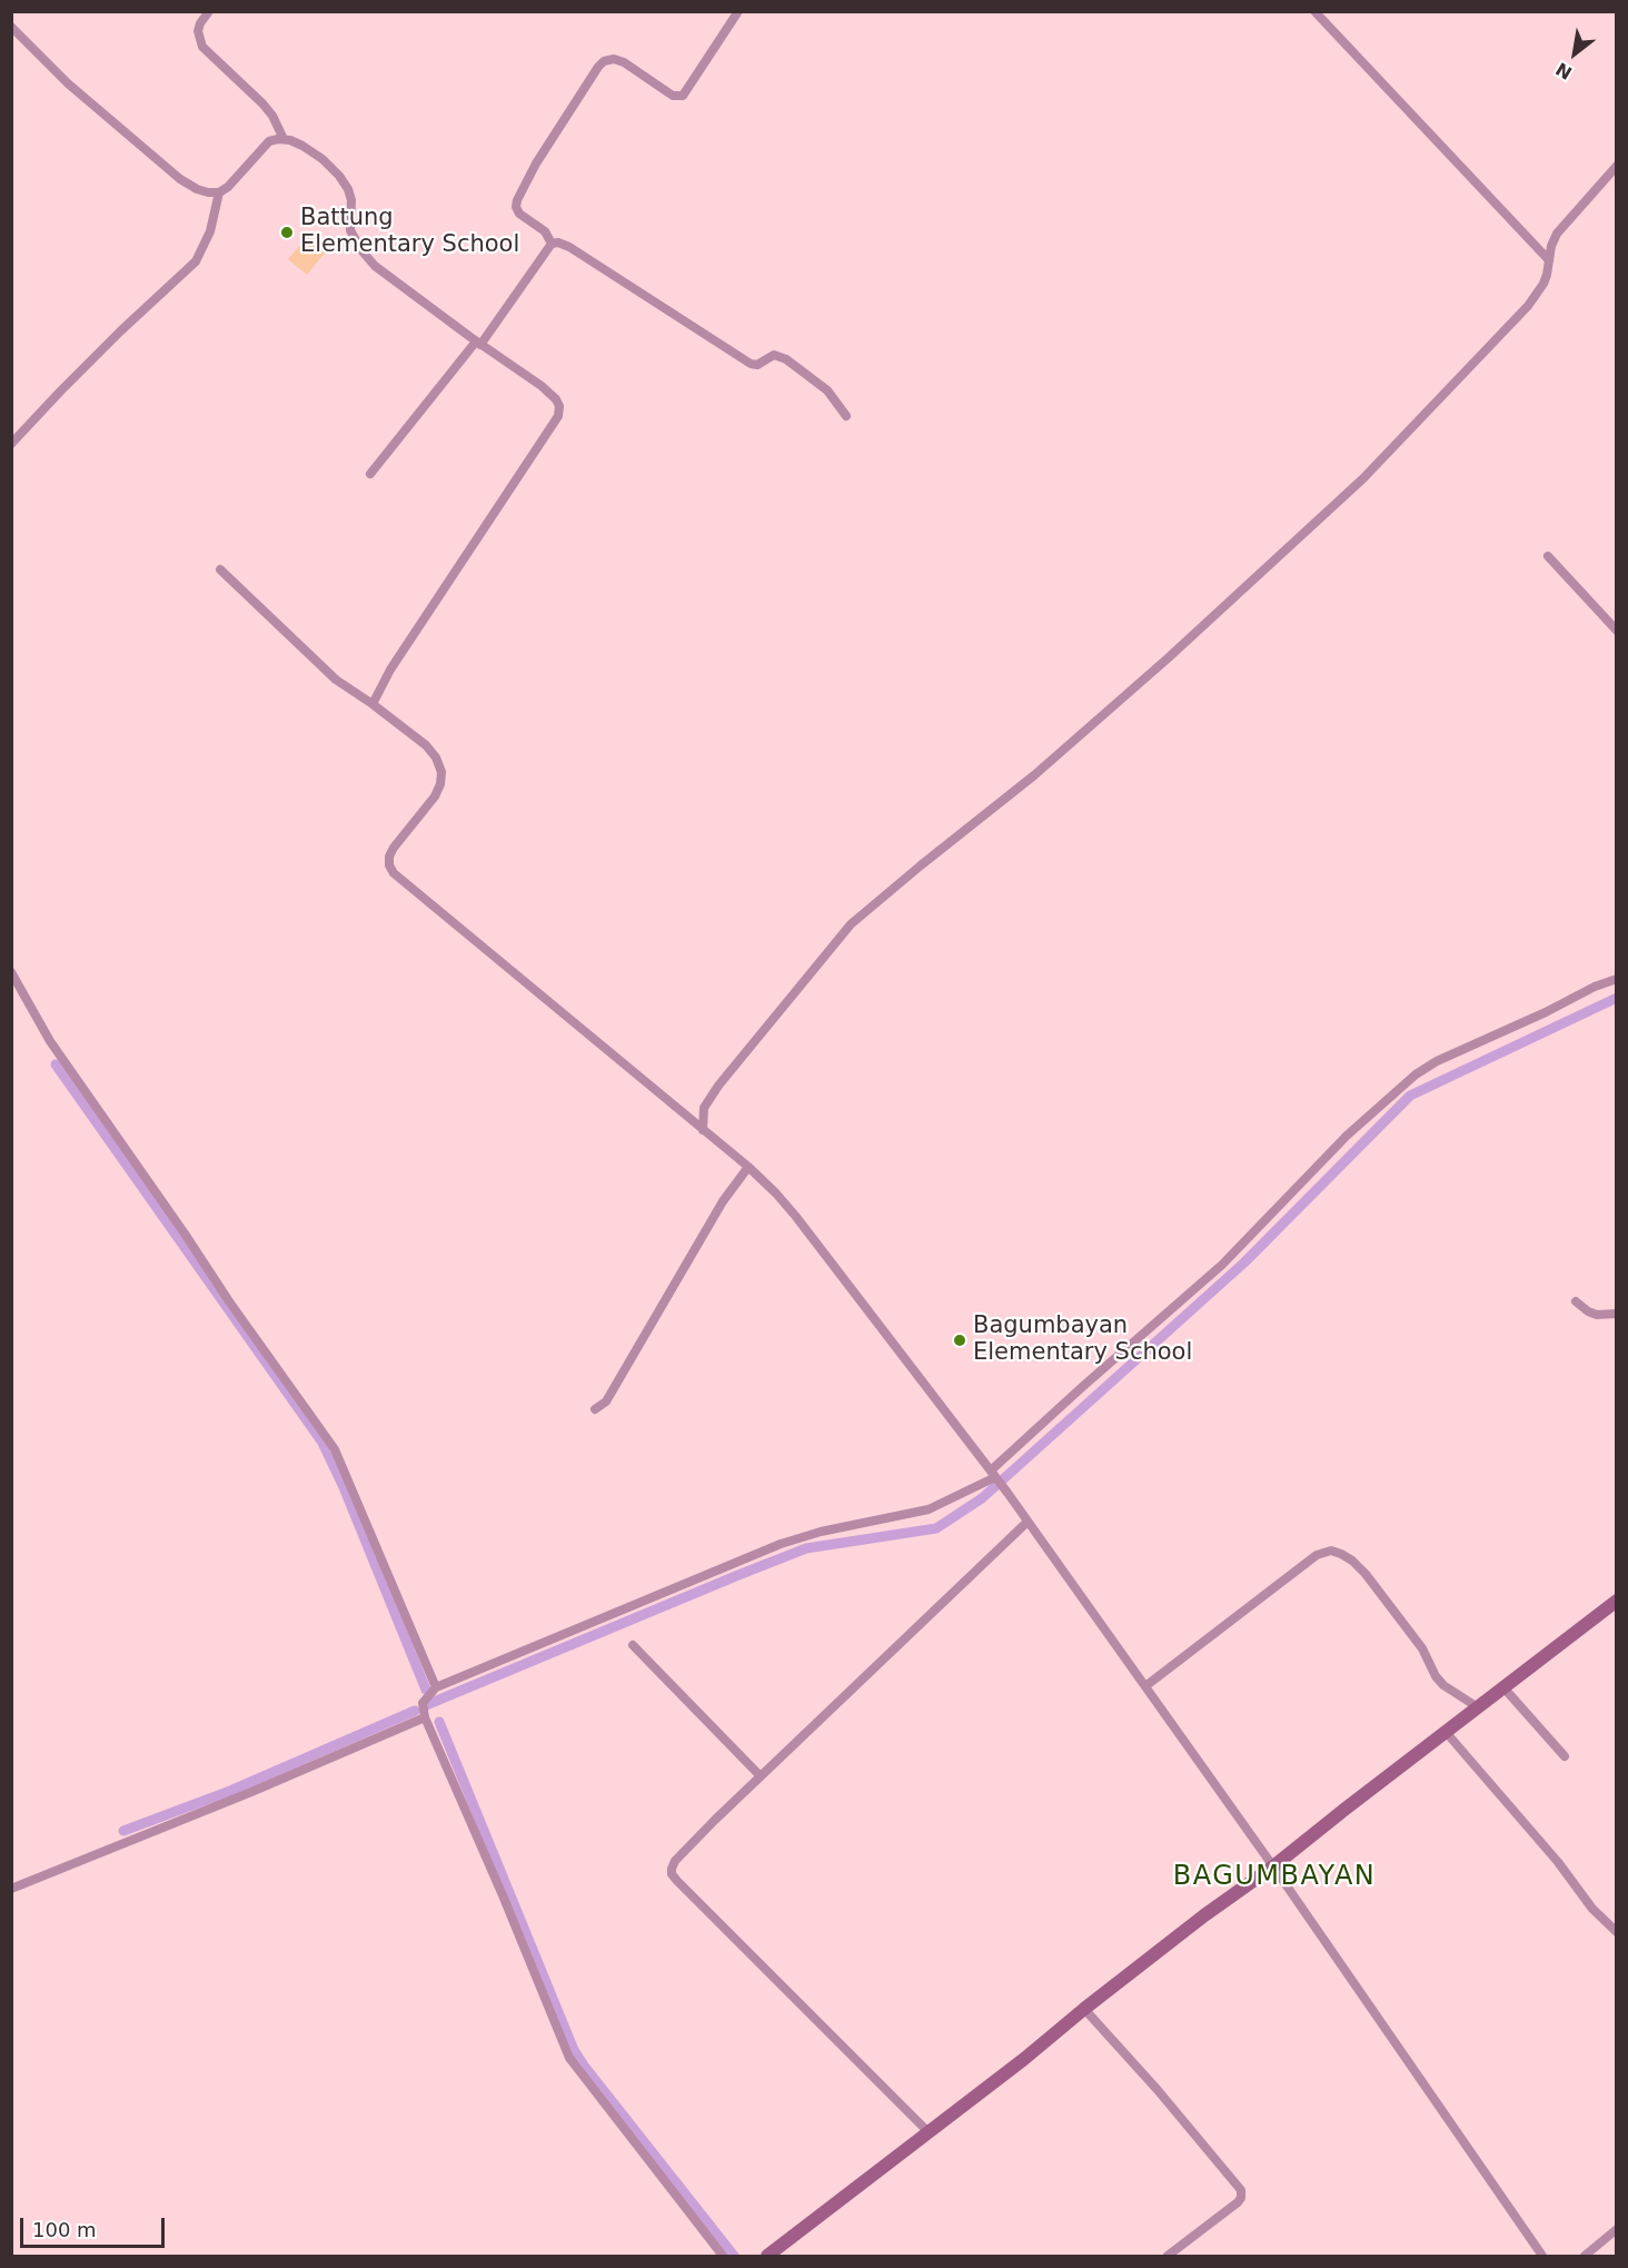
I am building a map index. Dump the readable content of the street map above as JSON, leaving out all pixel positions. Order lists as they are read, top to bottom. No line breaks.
{"districts":["BAGUMBAYAN"],"places":["Battung Elementary School","Bagumbayan Elementary School"],"scale_bar":"100 m","north":"bottom left"}
